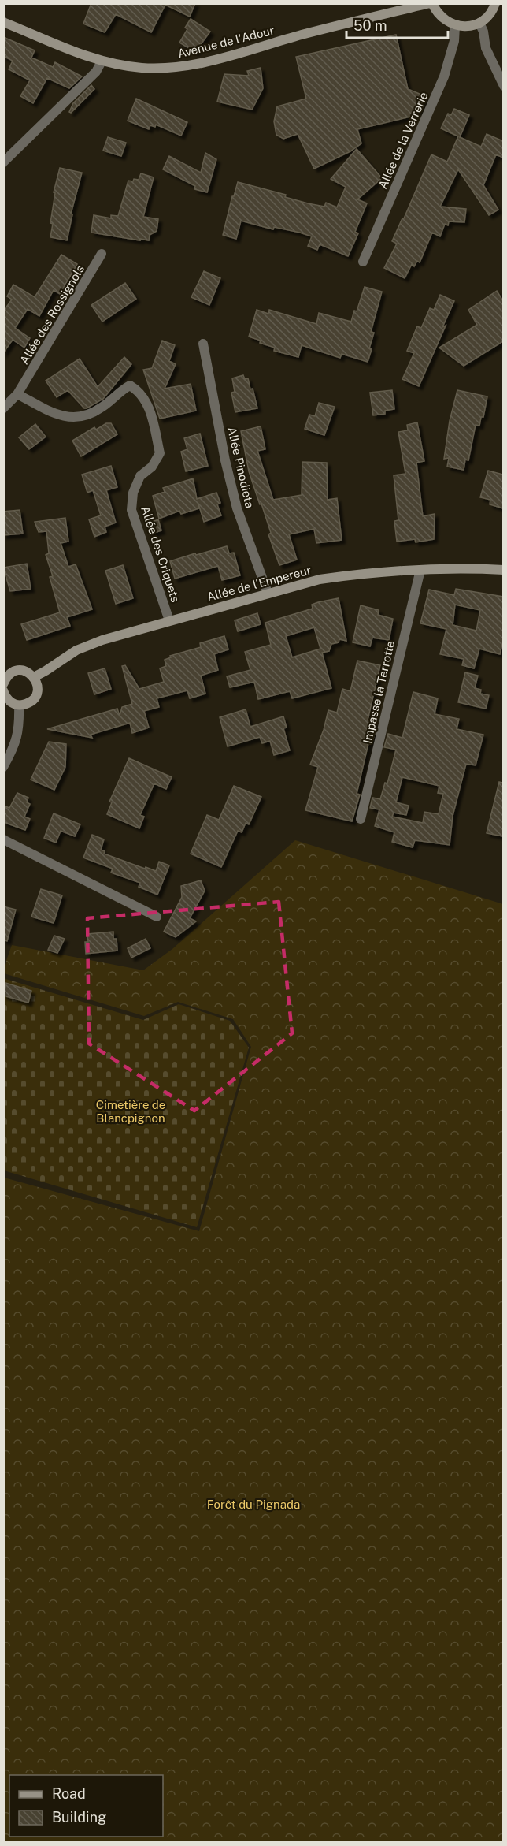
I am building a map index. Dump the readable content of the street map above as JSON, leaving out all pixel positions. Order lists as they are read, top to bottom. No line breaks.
{"streets":{"street":["Avenue de l'Adour","Allée de la Verrerie","Allée des Rossignols","Allée Pinodieta","Allée des Criquets","Allée de l'Empereur","Impasse la Terrotte"]},"crossings":[["Allée des Rossignols","Allée des Criquets"],["Allée Pinodieta","Allée de l'Empereur"],["Allée des Criquets","Allée de l'Empereur"],["Allée de l'Empereur","Impasse la Terrotte"]],"parks":["Cimetière de Blancpignon","Forêt du Pignada"],"legend":["Road","Building"],"scale_bar":"50 m"}
